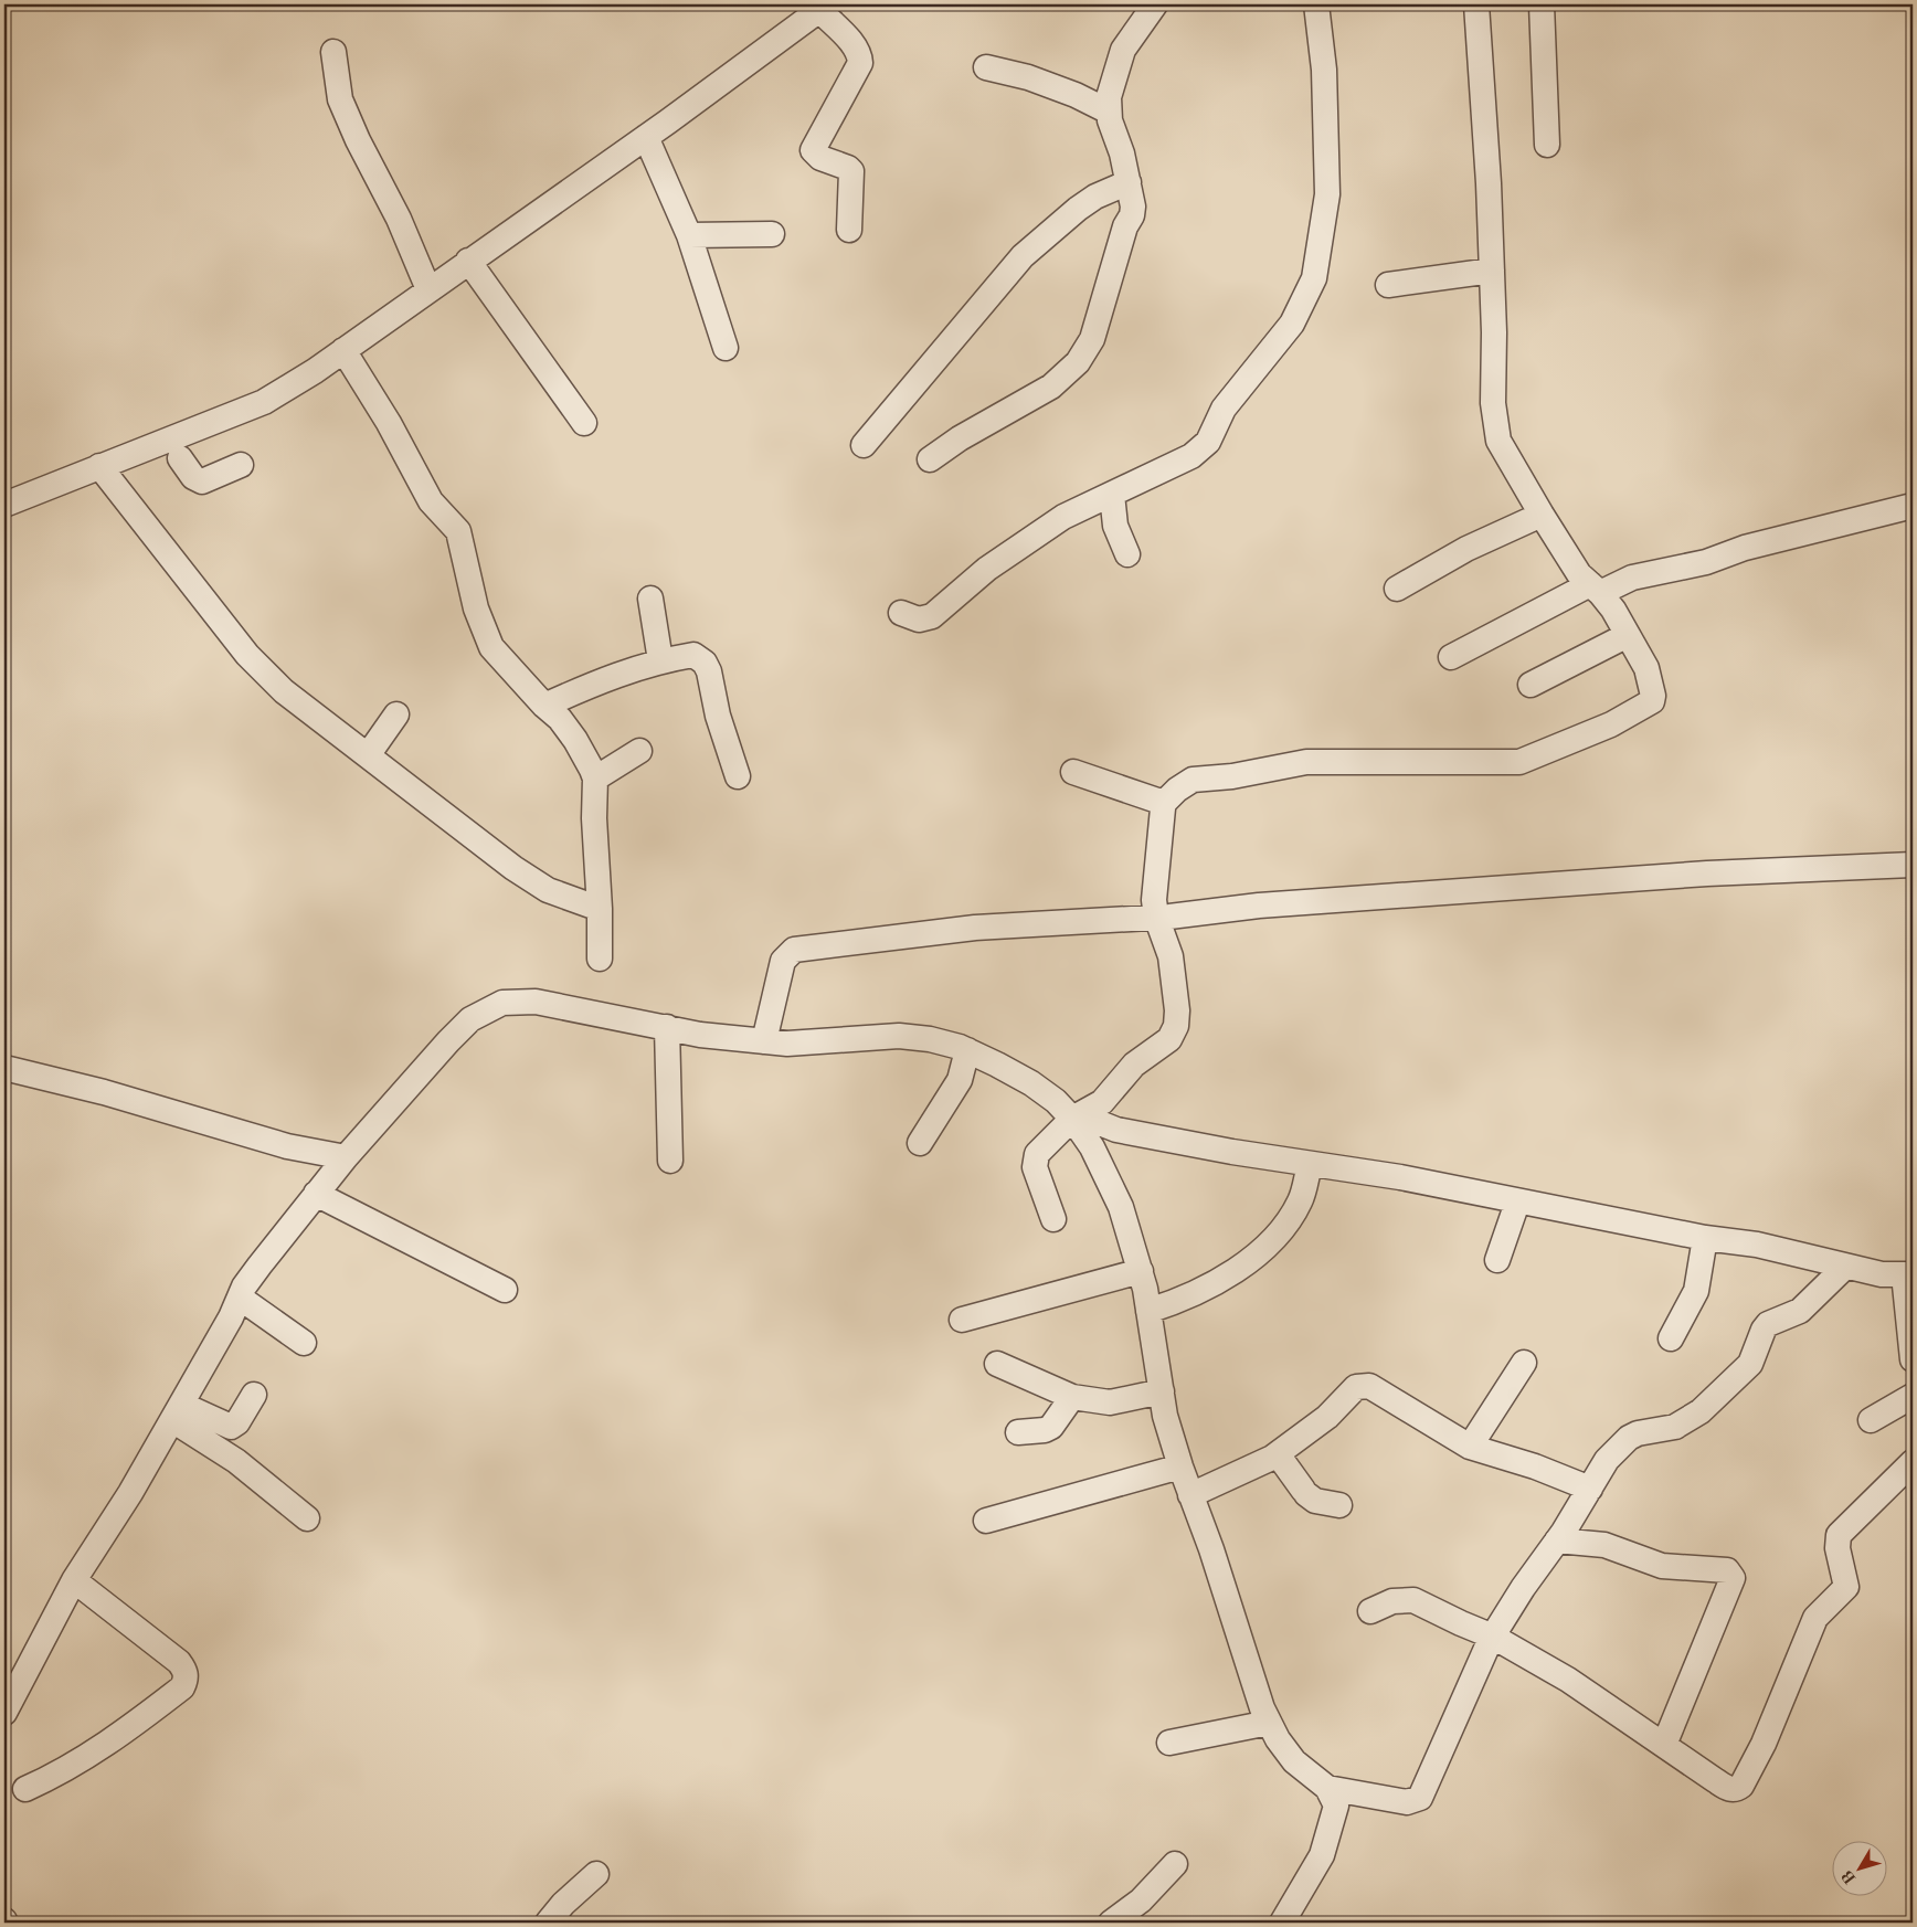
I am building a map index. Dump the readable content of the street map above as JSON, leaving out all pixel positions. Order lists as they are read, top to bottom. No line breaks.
{"north":"bottom left"}
